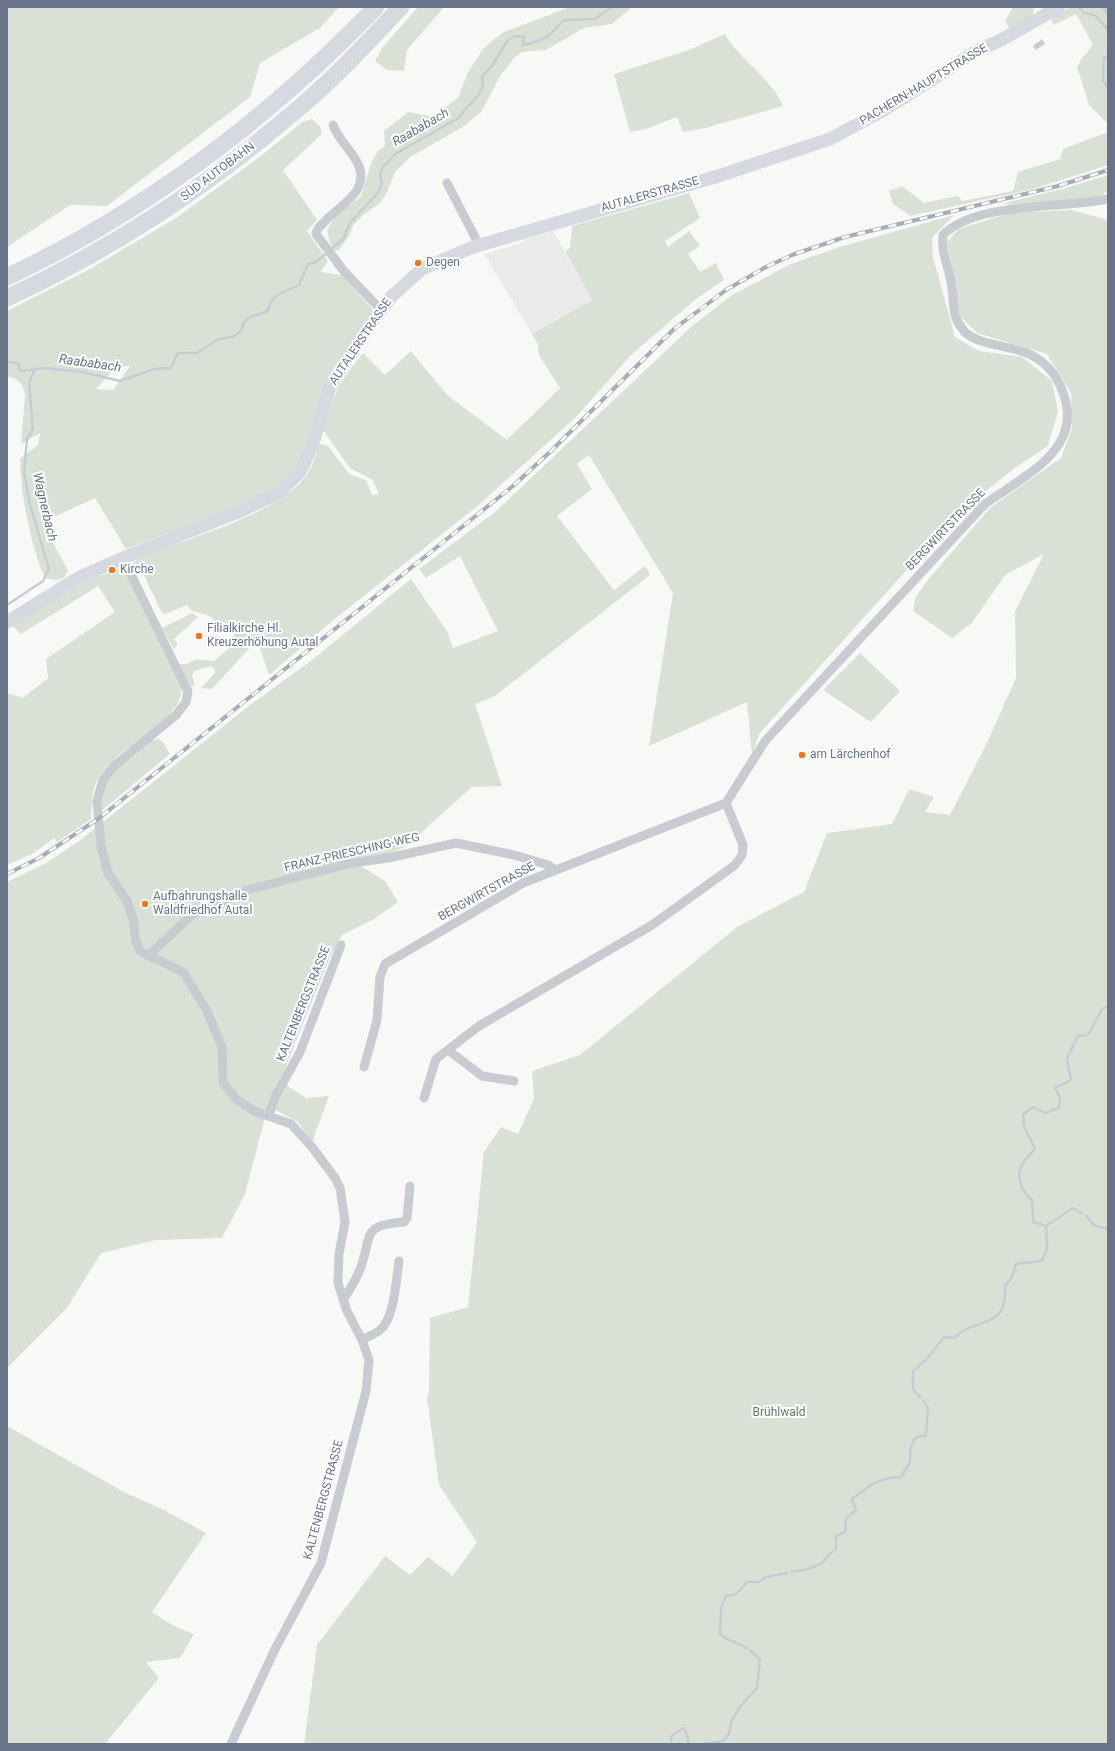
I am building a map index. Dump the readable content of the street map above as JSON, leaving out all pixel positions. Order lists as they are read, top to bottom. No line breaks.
{"streets":{"highway":["SÜD AUTOBAHN"],"main road":["PACHERN-HAUPTSTRASSE","AUTALERSTRASSE"],"street":["BERGWIRTSTRASSE","FRANZ-PRIESCHING-WEG","KALTENBERGSTRASSE"]},"crossings":[["PACHERN-HAUPTSTRASSE","AUTALERSTRASSE"],["AUTALERSTRASSE","KALTENBERGSTRASSE"],["BERGWIRTSTRASSE","FRANZ-PRIESCHING-WEG"],["FRANZ-PRIESCHING-WEG","KALTENBERGSTRASSE"]],"water":["Raababach","Wagnerbach"],"parks":["Brühlwald"],"places":["Degen","Kirche","Filialkirche Hl. Kreuzerhöhung Autal","am Lärchenhof","Aufbahrungshalle Waldfriedhof Autal"]}
